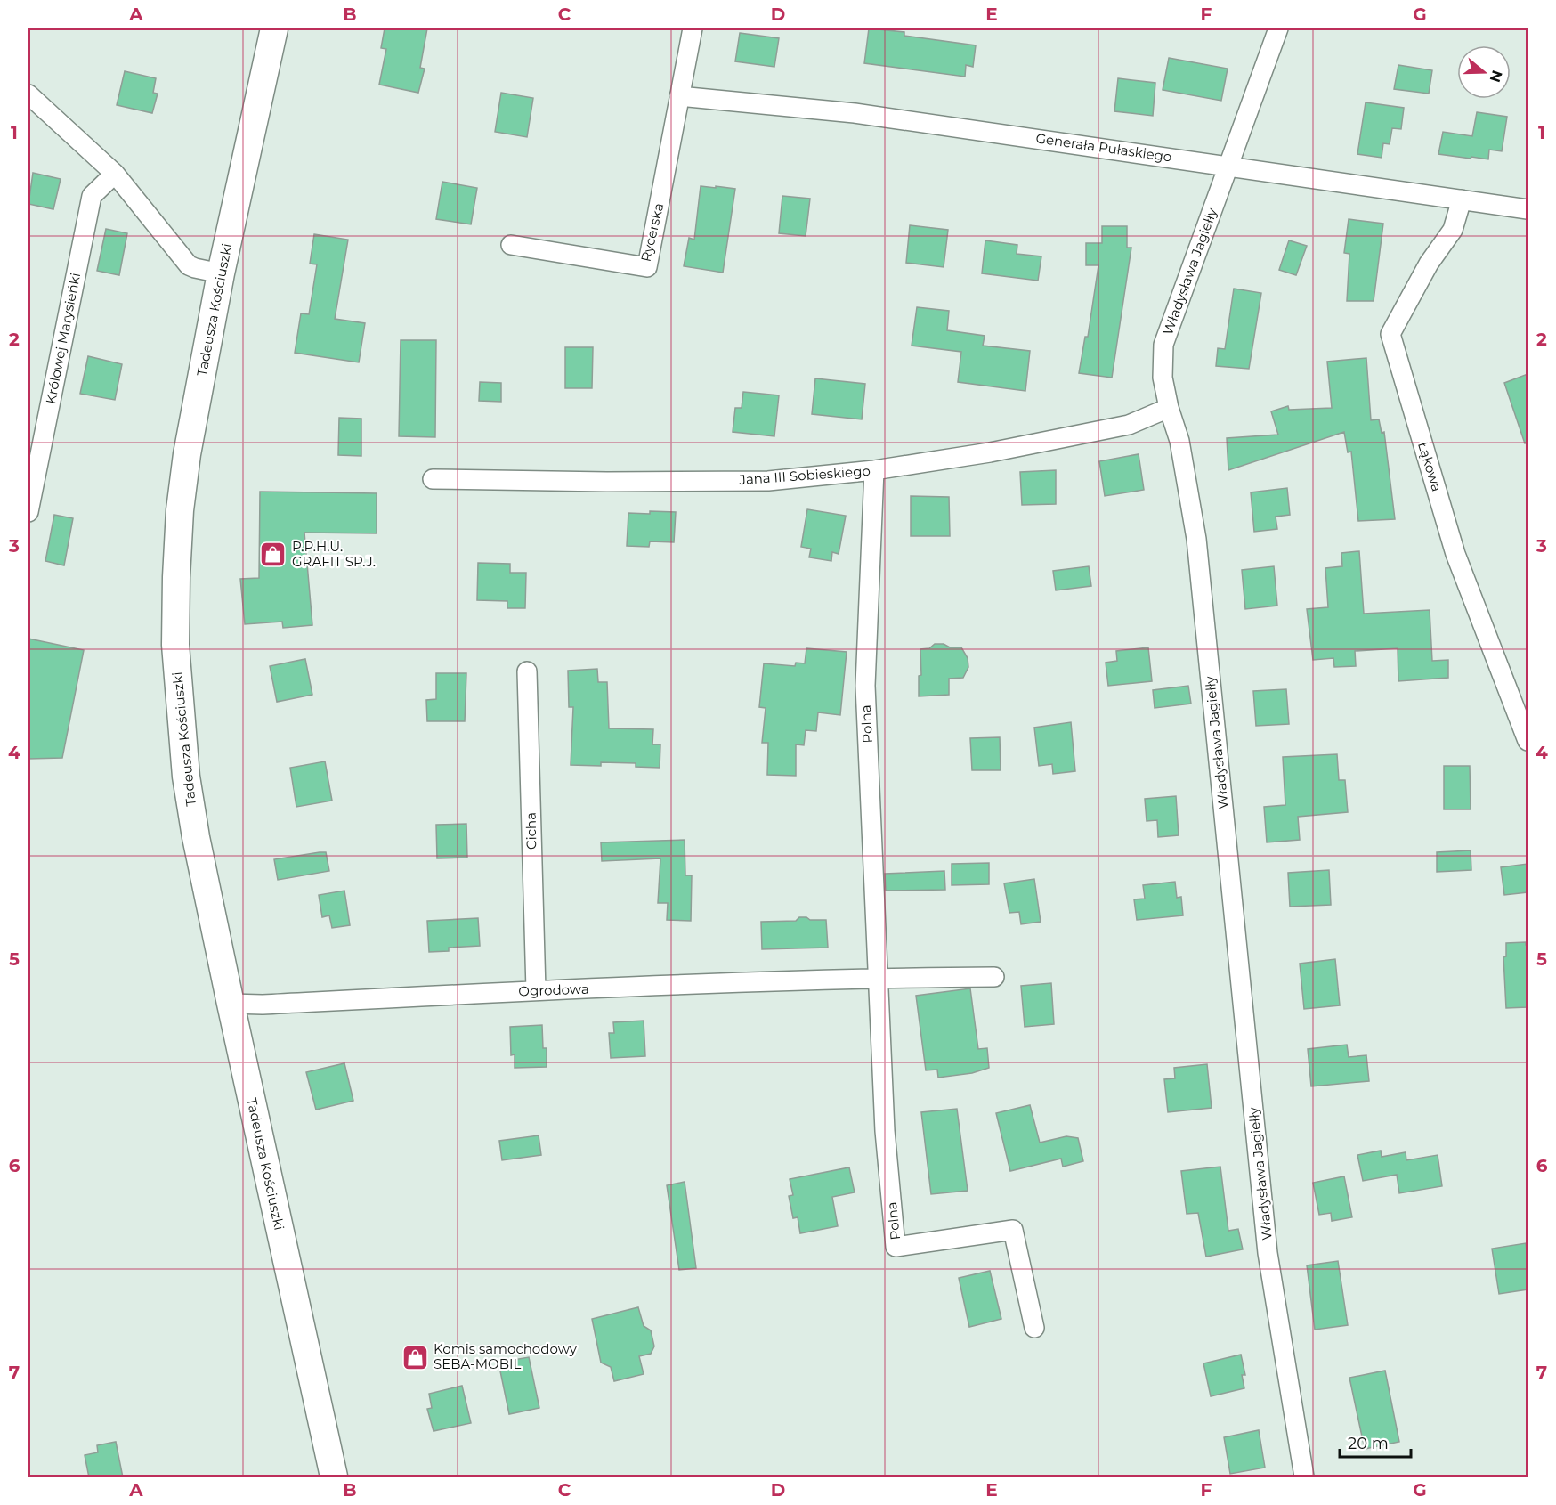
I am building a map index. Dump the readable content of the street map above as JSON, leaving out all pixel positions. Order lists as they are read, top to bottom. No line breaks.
{"streets":{"main road":["Tadeusza Kościuszki"],"street":["Generała Pułaskiego","Rycerska","Władysława Jagiełły","Królowej Marysieńki","Łąkowa","Jana III Sobieskiego","Polna","Cicha","Ogrodowa"]},"crossings":[["Generała Pułaskiego","Rycerska"],["Generała Pułaskiego","Władysława Jagiełły"],["Generała Pułaskiego","Łąkowa"],["Władysława Jagiełły","Jana III Sobieskiego"],["Tadeusza Kościuszki","Ogrodowa"],["Jana III Sobieskiego","Polna"],["Polna","Ogrodowa"],["Cicha","Ogrodowa"]],"places":{"shop":["P.P.H.U. GRAFIT SP.J.","Komis samochodowy SEBA-MOBIL"]},"scale_bar":"20 m","north":"right","grid":{"columns":["A","B","C","D","E","F","G"],"rows":["1","2","3","4","5","6","7"]}}
